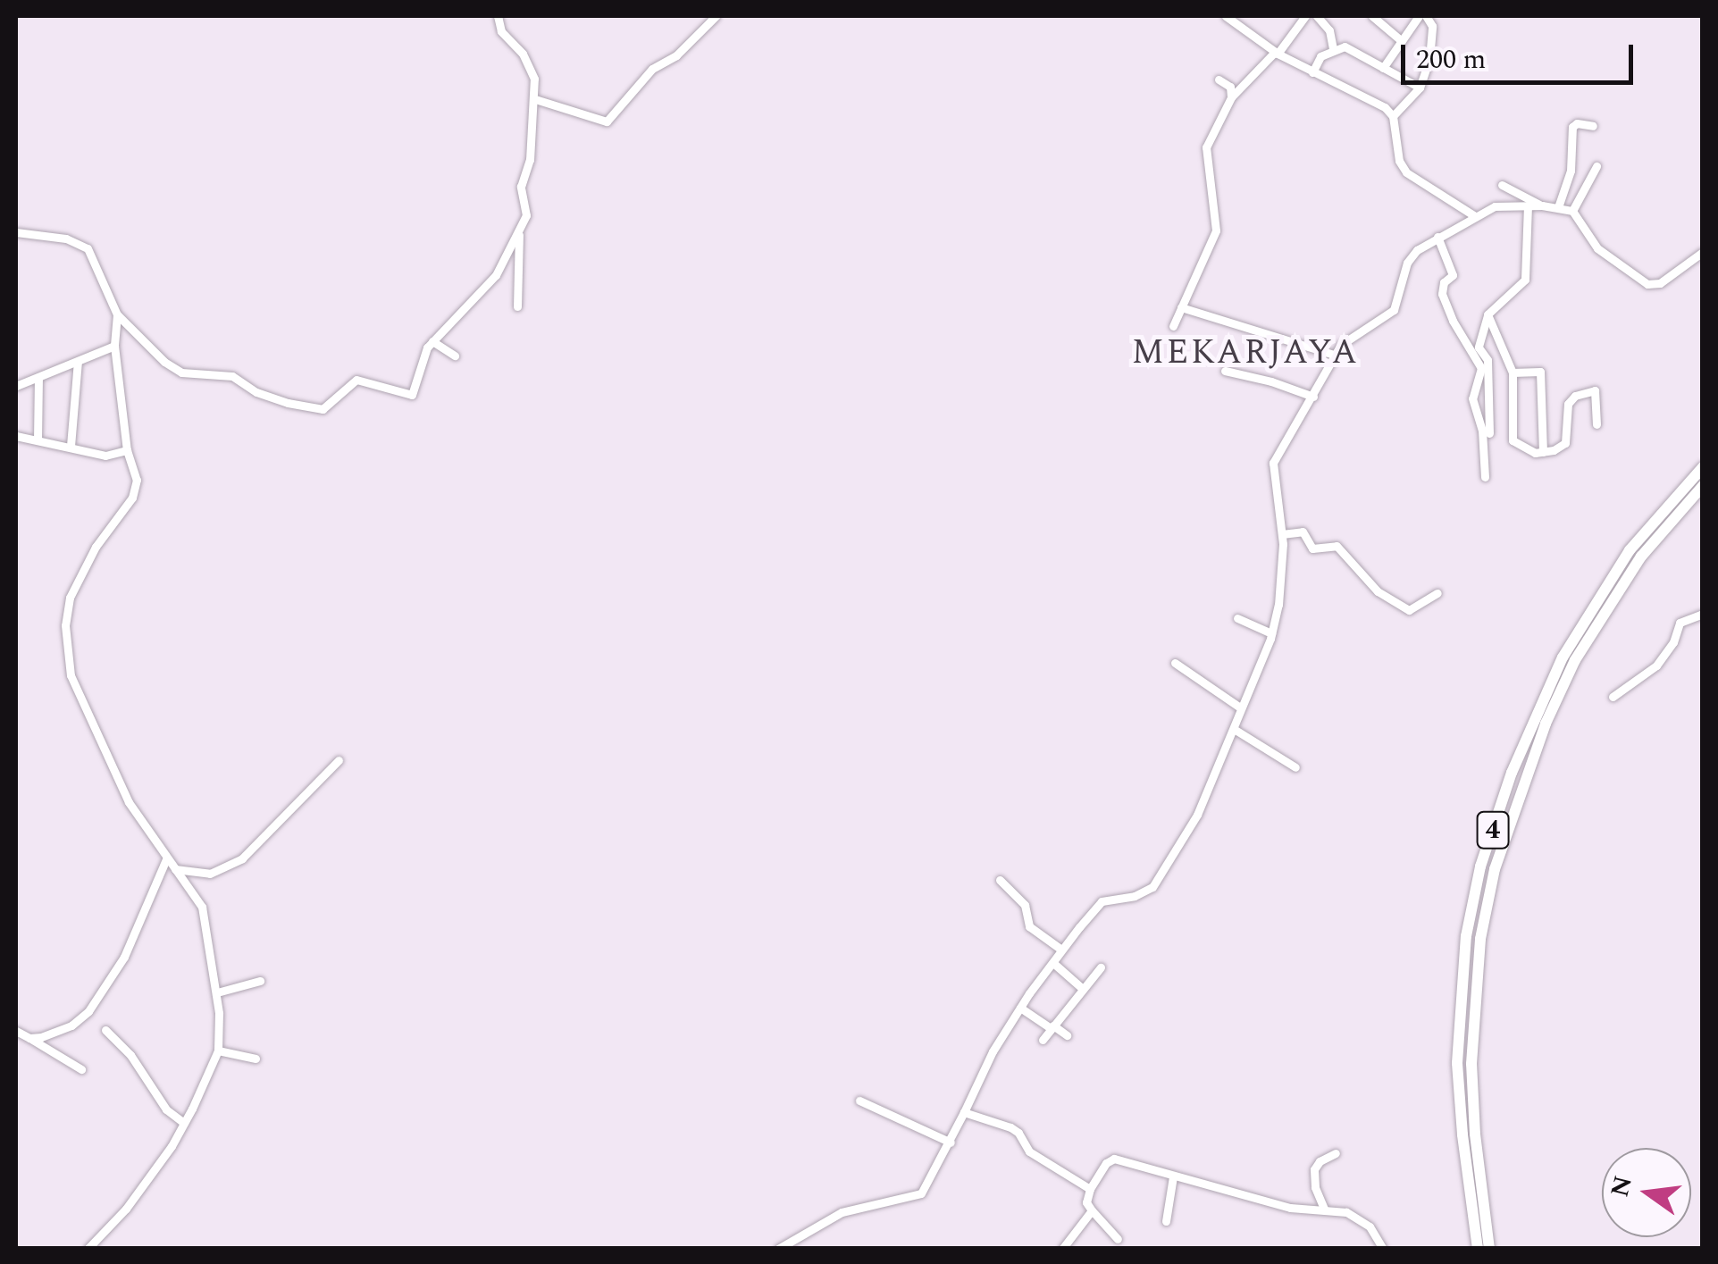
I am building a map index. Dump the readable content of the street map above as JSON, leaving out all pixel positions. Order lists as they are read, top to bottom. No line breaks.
{"streets":{"highway":["4"]},"districts":["MEKARJAYA"],"scale_bar":"200 m","north":"left"}
